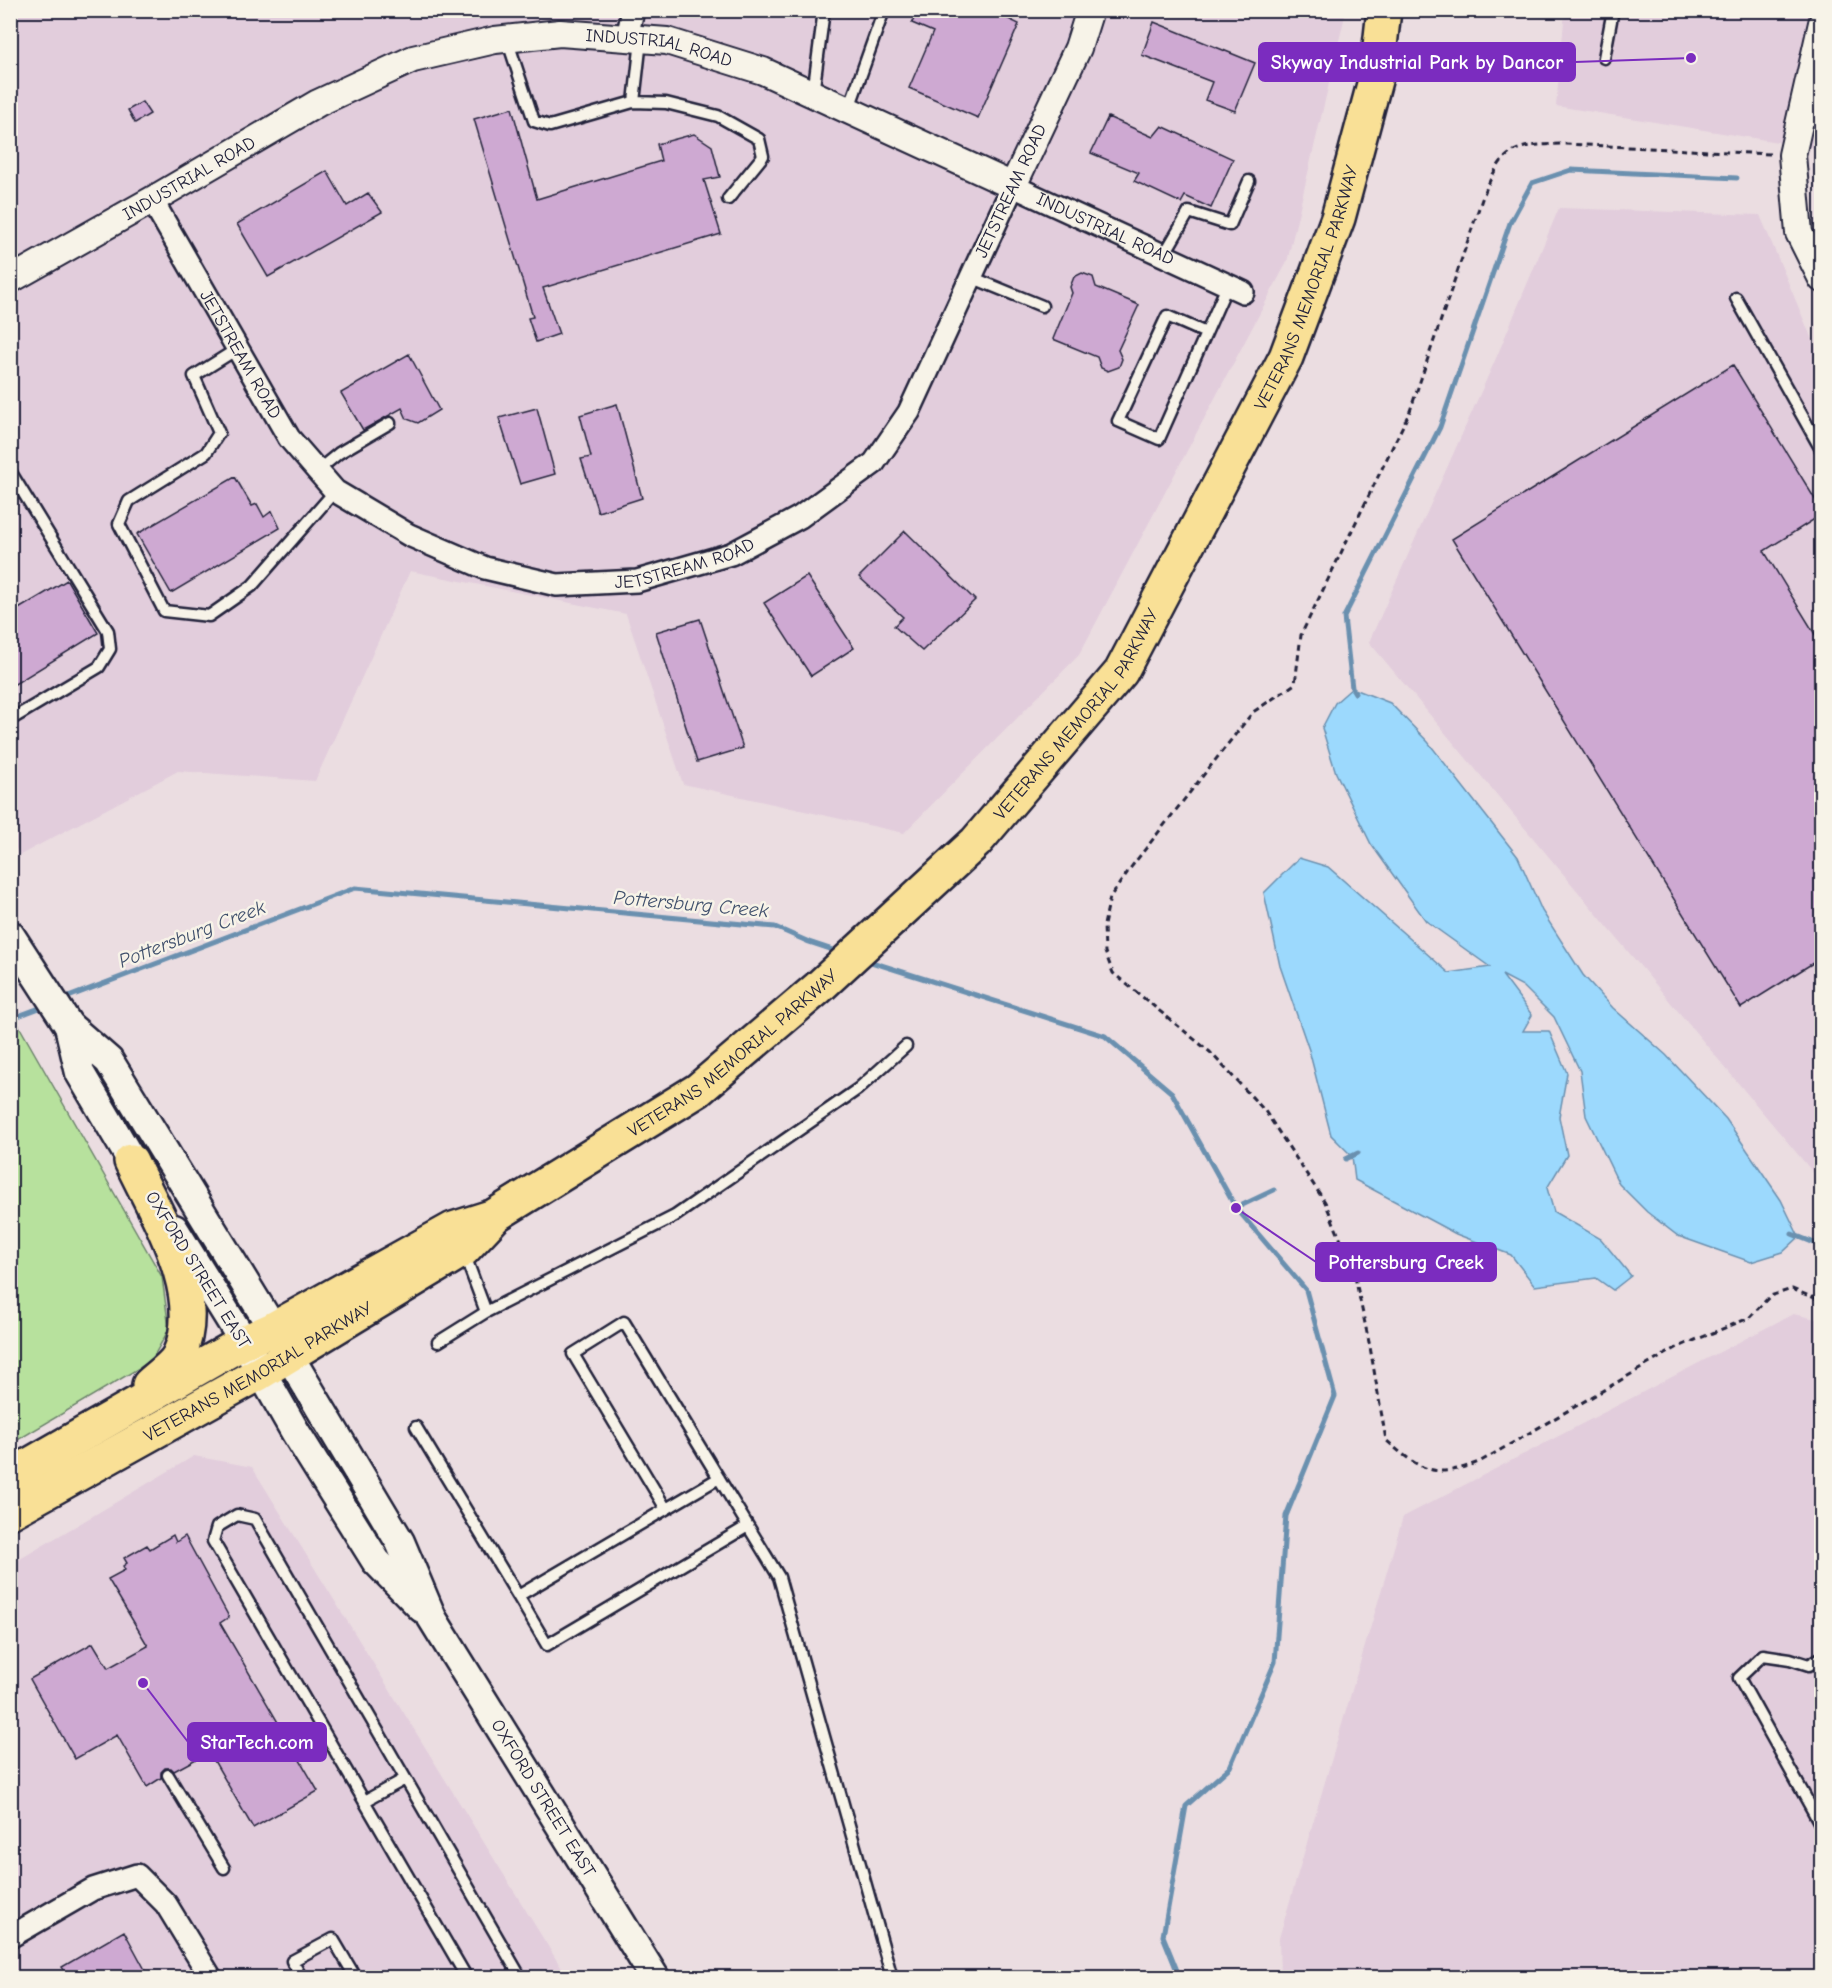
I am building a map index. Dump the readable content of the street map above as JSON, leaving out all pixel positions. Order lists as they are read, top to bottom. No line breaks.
{"streets":{"highway":["VETERANS MEMORIAL PARKWAY"],"main road":["OXFORD STREET EAST"],"street":["INDUSTRIAL ROAD","JETSTREAM ROAD"]},"crossings":[["INDUSTRIAL ROAD","JETSTREAM ROAD"],["VETERANS MEMORIAL PARKWAY","OXFORD STREET EAST"]],"water":["Pottersburg Creek"],"places":["Skyway Industrial Park by Dancor","Pottersburg Creek","StarTech.com"]}
